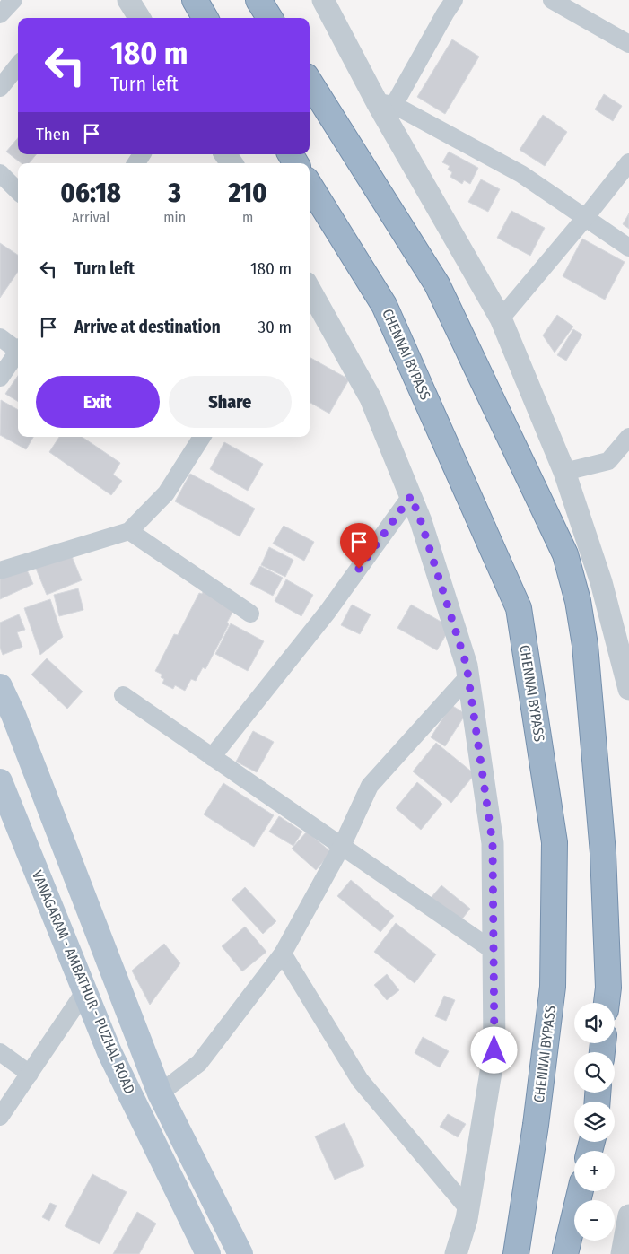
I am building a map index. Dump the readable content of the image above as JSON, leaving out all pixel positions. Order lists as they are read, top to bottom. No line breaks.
{"streets":{"highway":["CHENNAI BYPASS"],"main road":["VANAGARAM - AMBATHUR - PUZHAL ROAD"]},"page":{"turn":["180 m","Turn left"],"then":"Then","eta":["06:18","Arrival","3","min","210","m"],"list":[{"name":"Turn left","value":"180 m"},{"name":"Arrive at destination","value":"30 m"}],"buttons":["Exit","Share"],"map_buttons":["+","−"]}}
